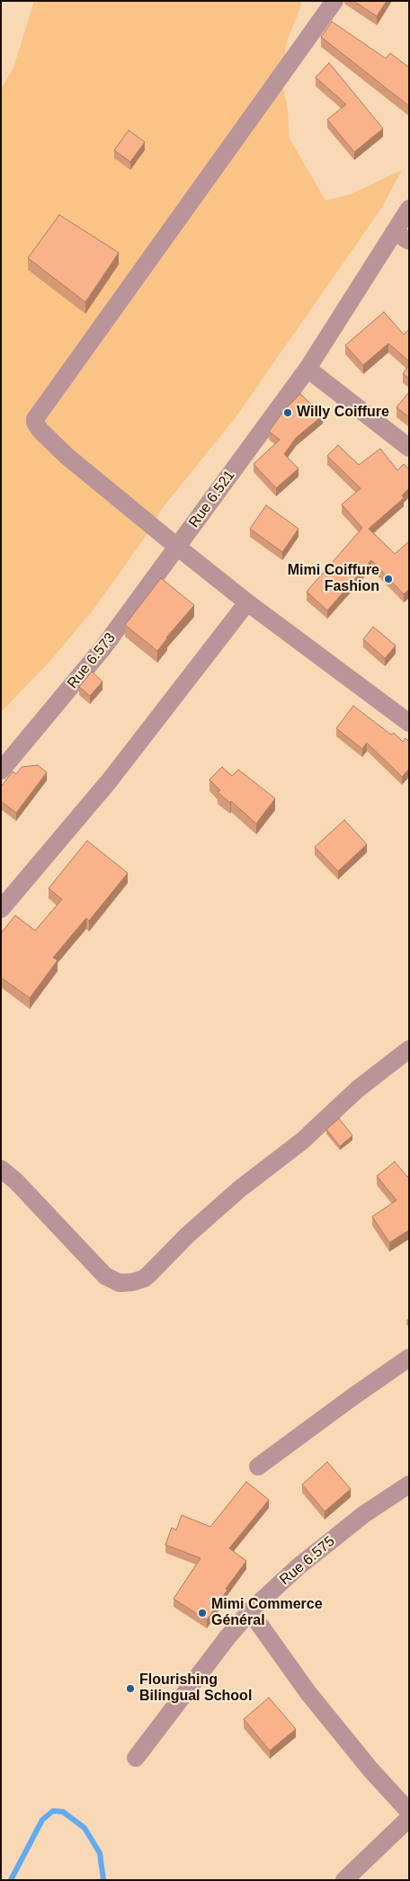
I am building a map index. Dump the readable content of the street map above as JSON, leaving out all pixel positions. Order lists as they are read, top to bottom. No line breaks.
{"streets":{"street":["Rue 6.521","Rue 6.573","Rue 6.575"]},"crossings":[["Rue 6.521","Rue 6.573"]],"places":["Willy Coiffure","Mimi Coiffure Fashion","Mimi Commerce Général","Flourishing Bilingual School"]}
